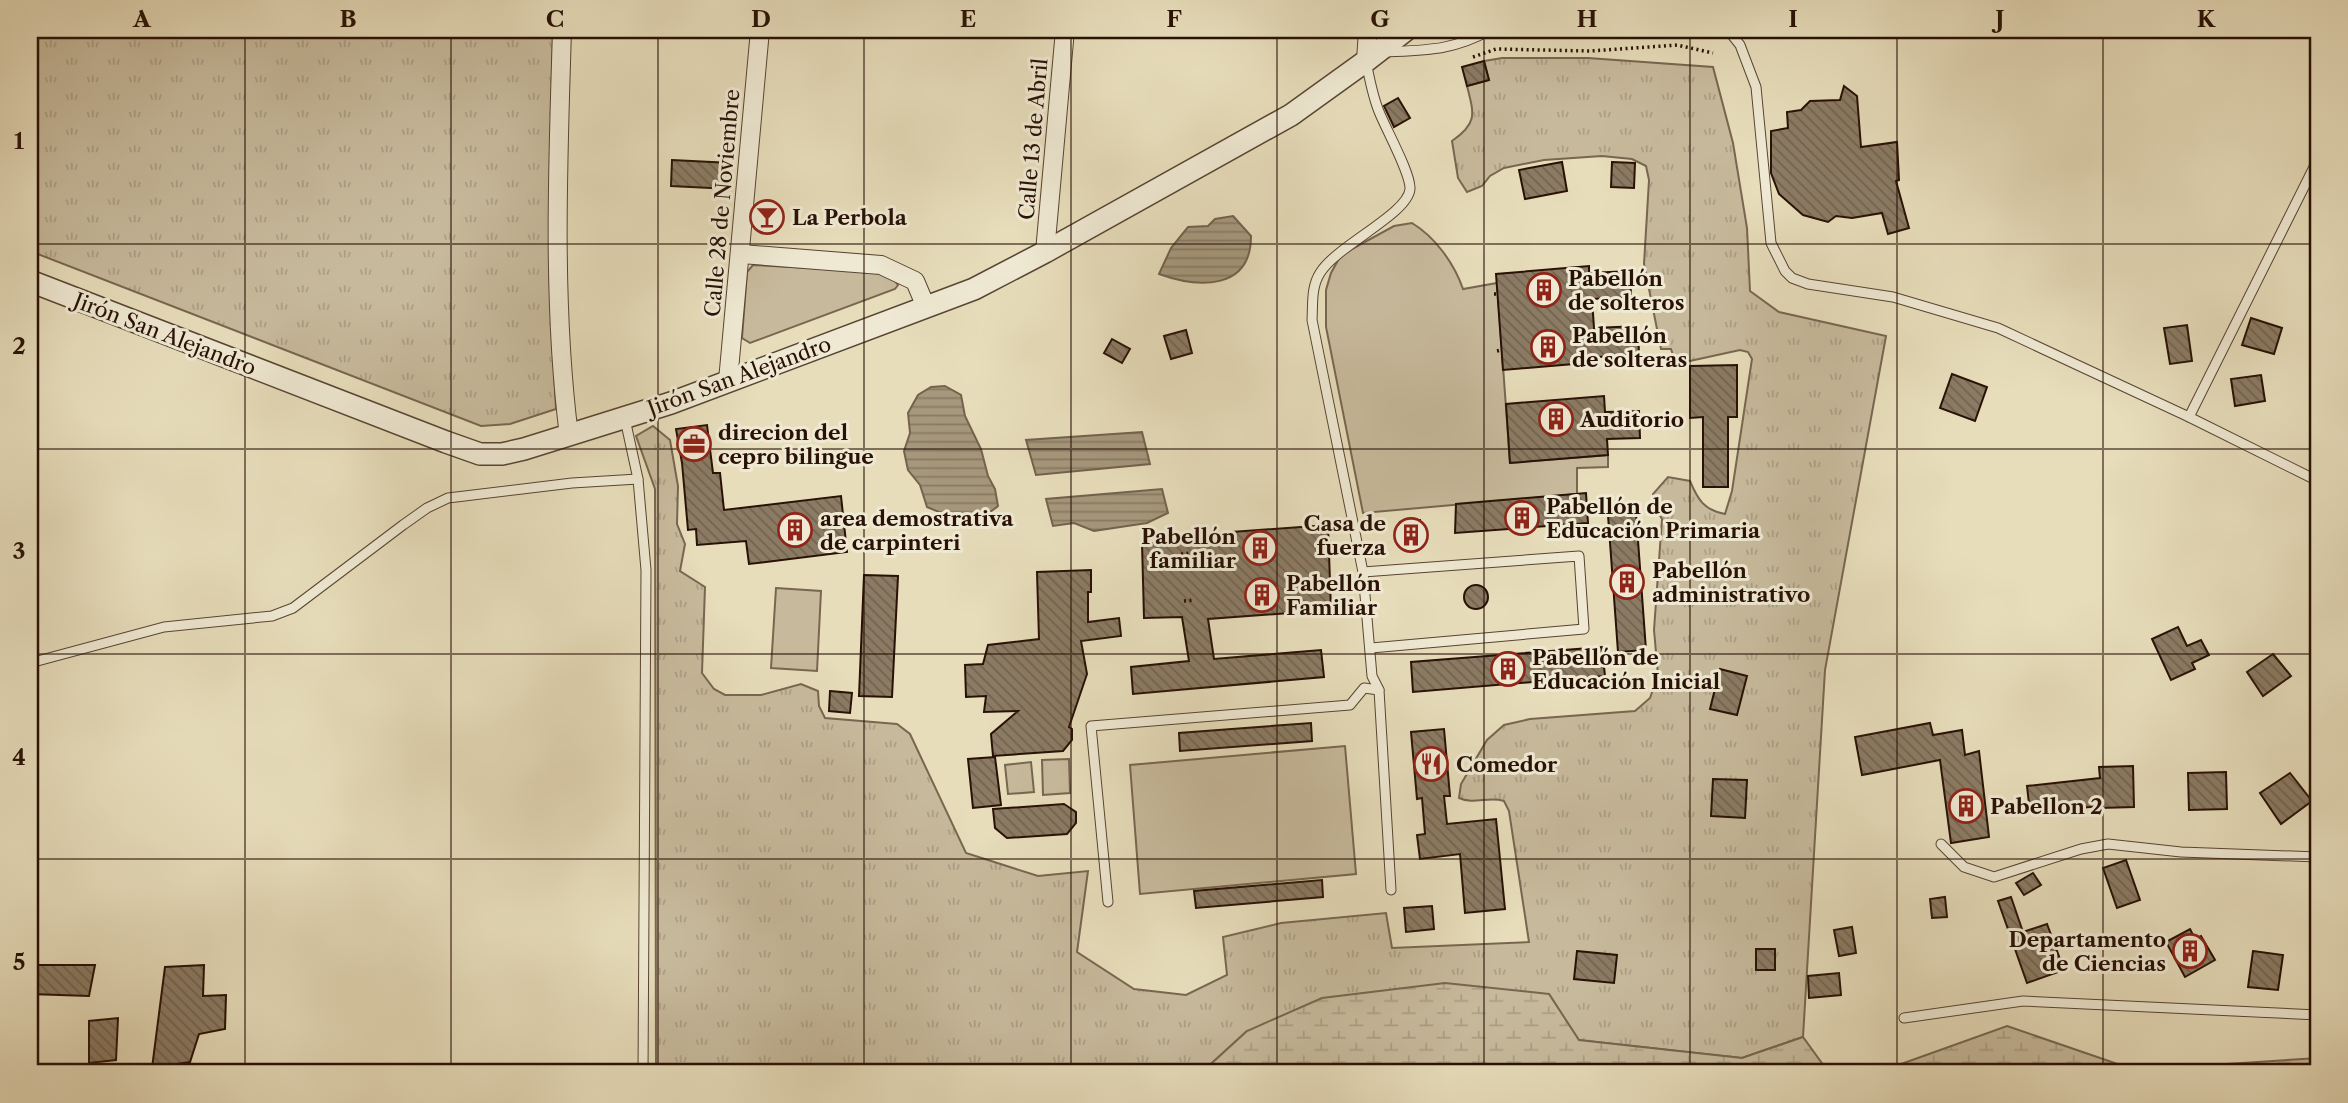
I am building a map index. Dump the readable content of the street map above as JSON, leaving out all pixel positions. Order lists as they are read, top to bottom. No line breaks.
{"streets":{"street":["Calle 13 de Abril","Calle 28 de Noviembre","Jirón San Alejandro"]},"crossings":[["Calle 13 de Abril","Jirón San Alejandro"],["Calle 28 de Noviembre","Jirón San Alejandro"]],"places":{"bar":["La Perbola"],"building":["Pabellón de solteros","Pabellón de solteras","Auditorio","Pabellón de Educación Primaria","area demostrativa de carpinteri","Casa de fuerza","Pabellón familiar","Pabellón administrativo","Pabellón Familiar","Pabellón de Educación Inicial","Pabellon 2","Departamento de Ciencias"],"office":["direcion del cepro bilingue"],"restaurant":["Comedor"]},"grid":{"columns":["A","B","C","D","E","F","G","H","I","J","K"],"rows":["1","2","3","4","5"]}}
